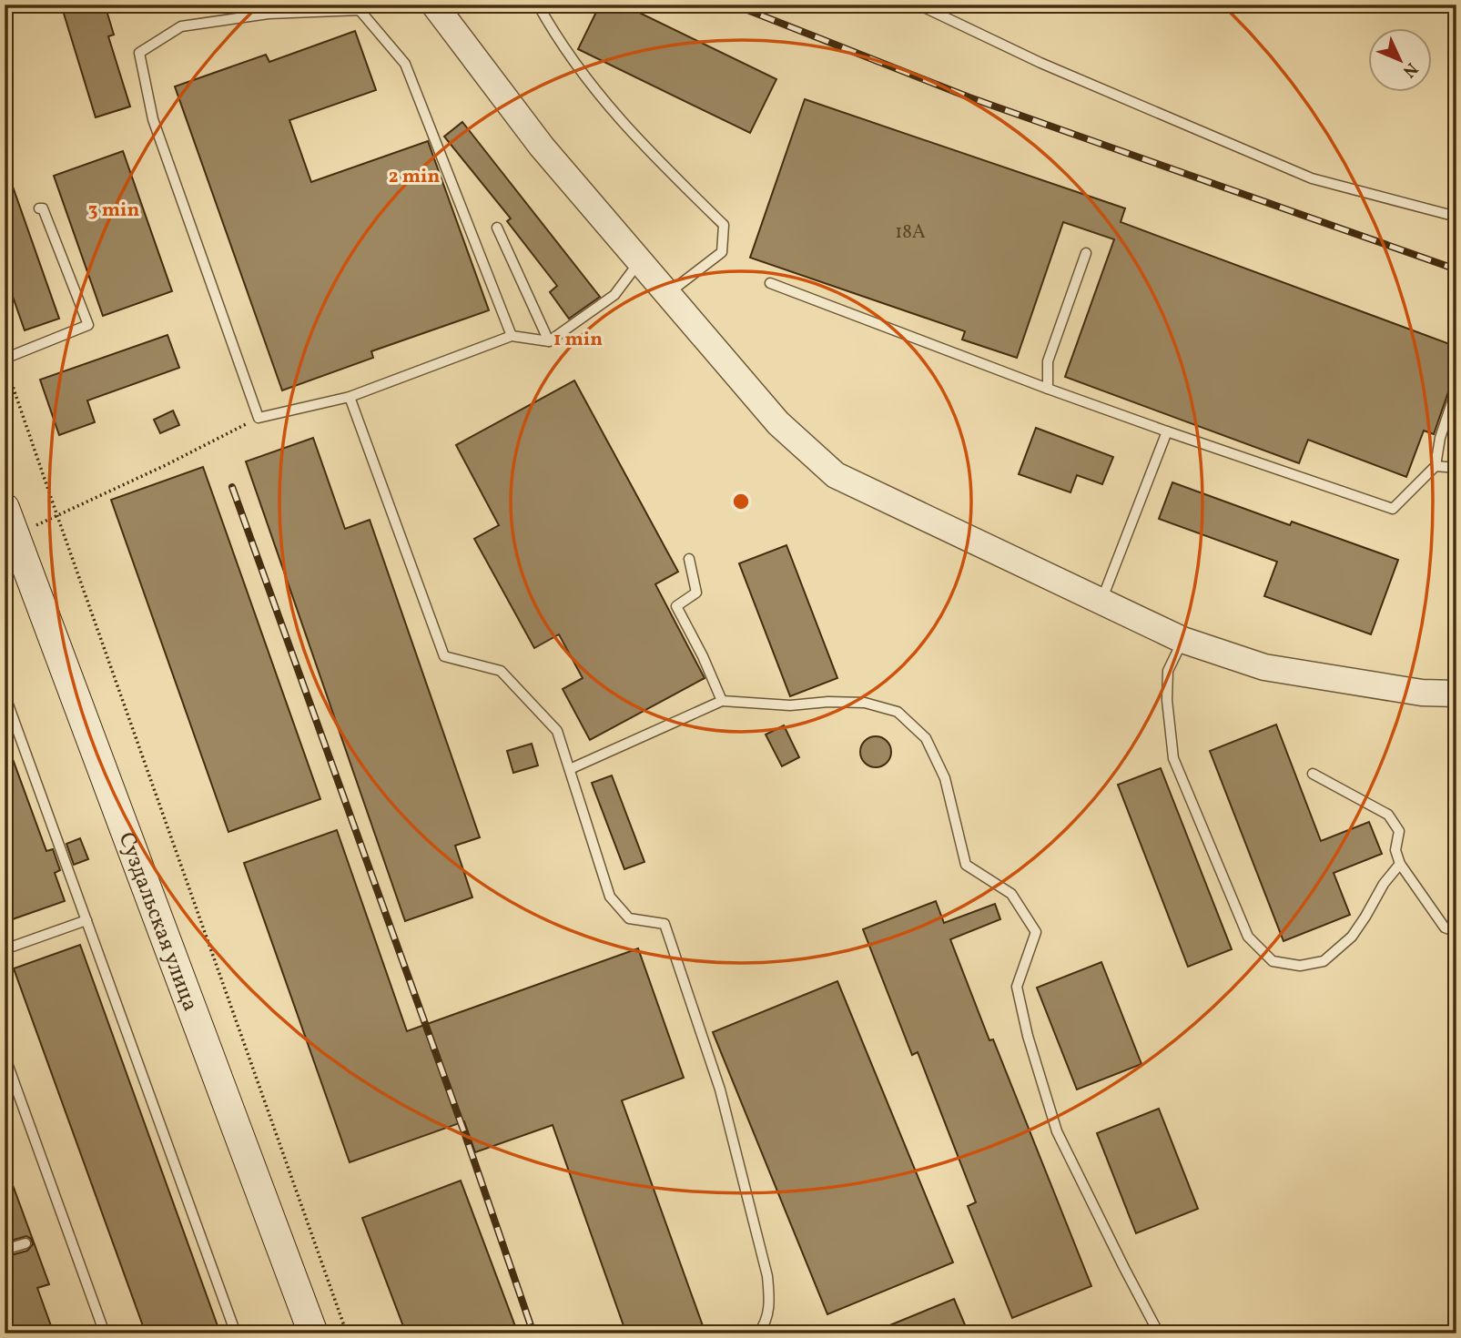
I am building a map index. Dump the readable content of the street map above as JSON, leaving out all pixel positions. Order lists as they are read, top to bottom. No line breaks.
{"streets":{"main road":["Суздальская улица"]},"house_numbers":["18А"],"north":"bottom right","rings":["2 min","3 min","1 min"]}
